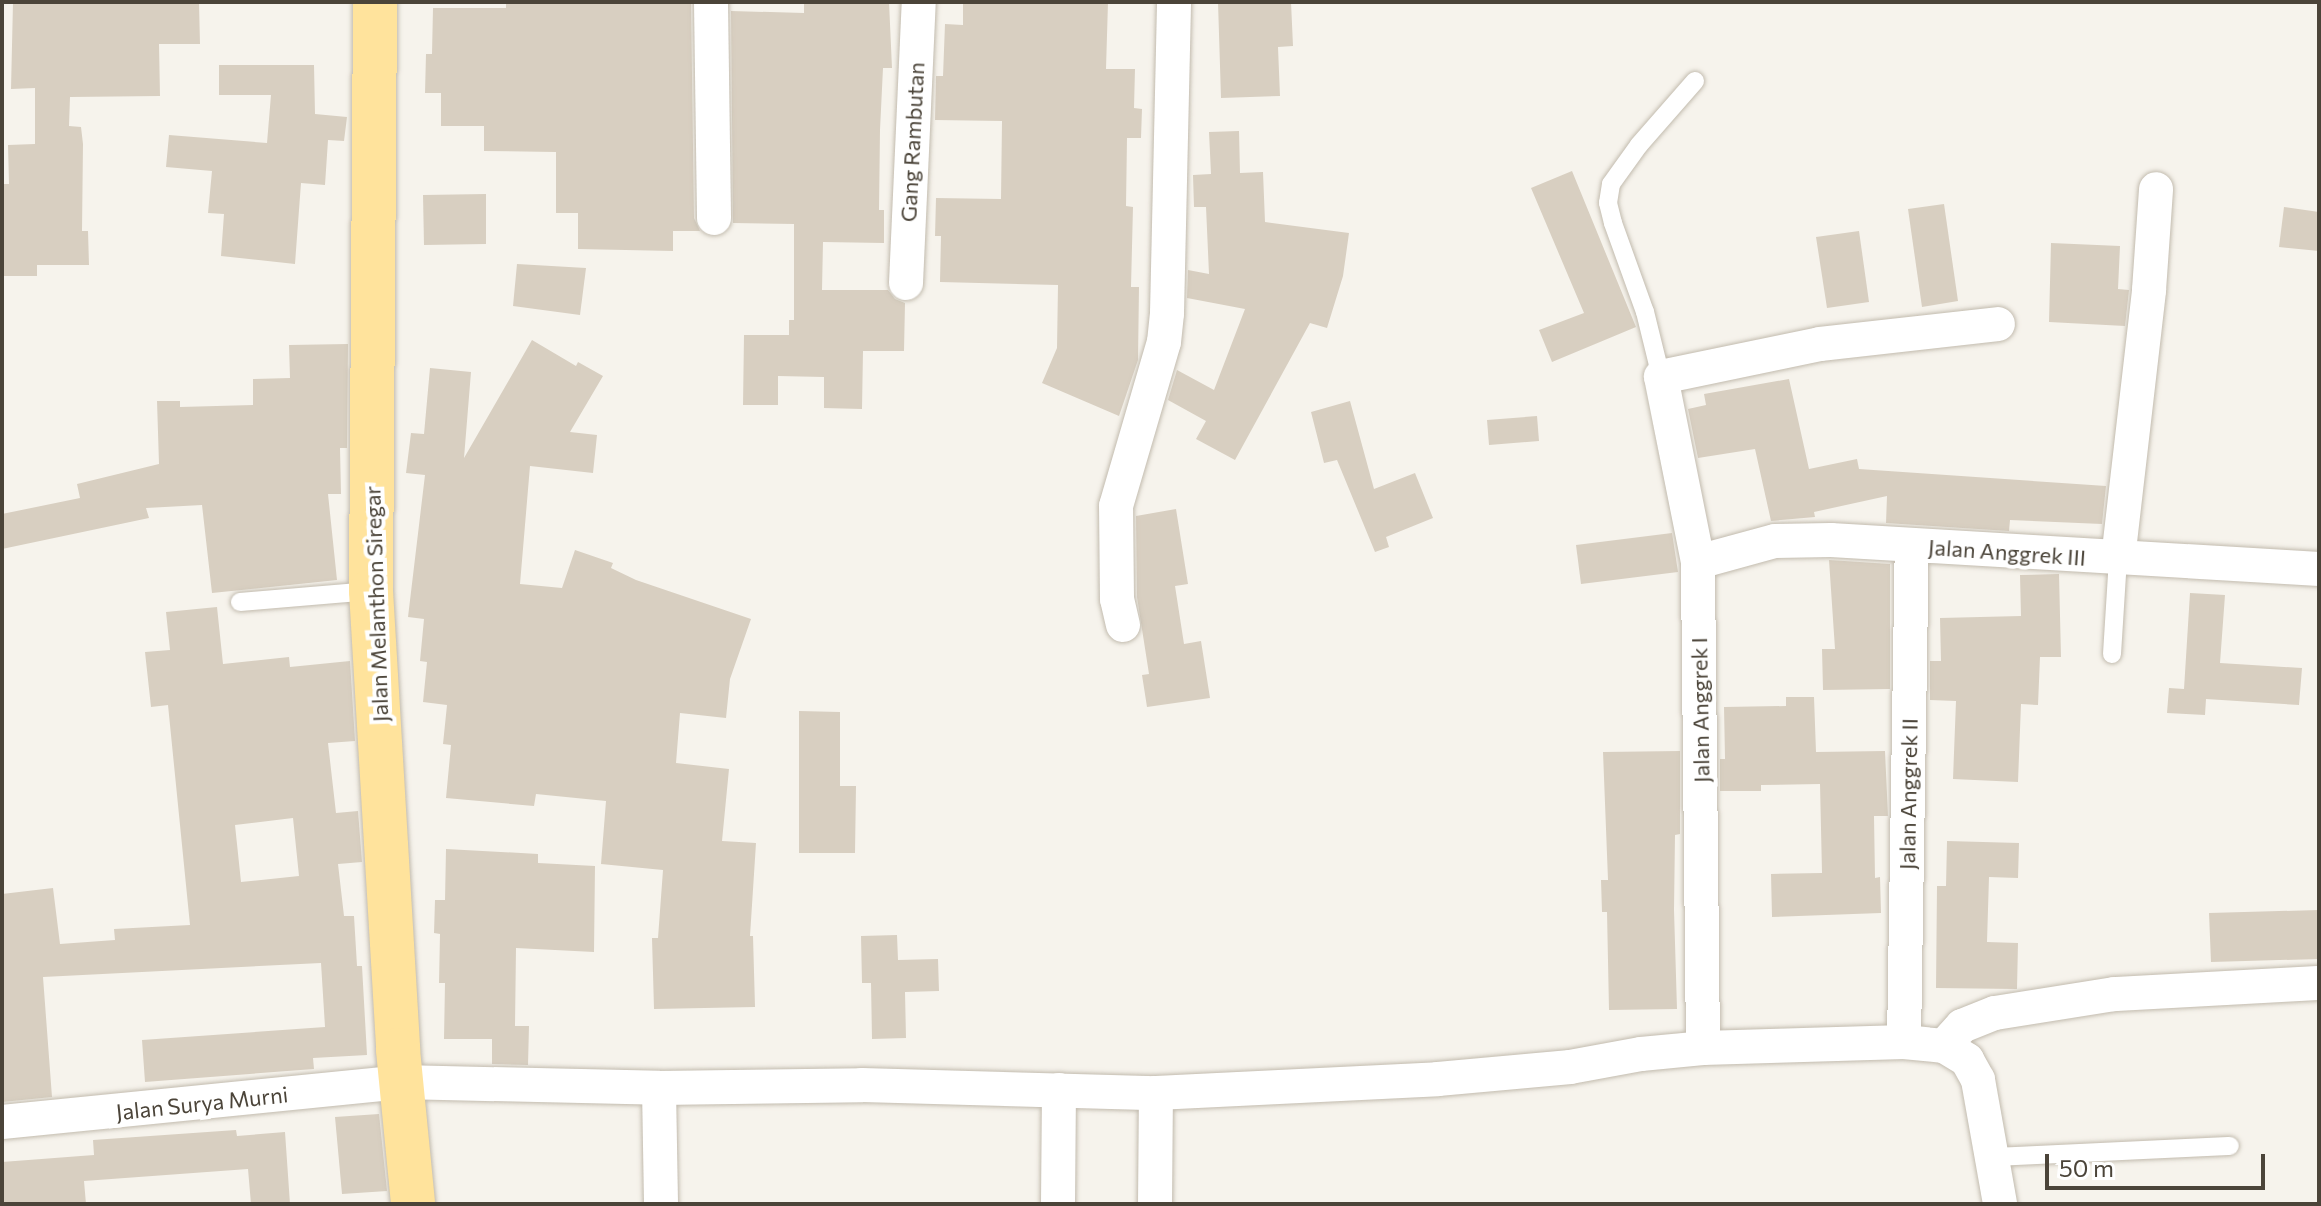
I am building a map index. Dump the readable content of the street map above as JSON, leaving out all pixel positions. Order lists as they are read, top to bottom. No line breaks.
{"streets":{"main road":["Jalan Melanthon Siregar"],"street":["Gang Rambutan","Jalan Anggrek III","Jalan Anggrek I","Jalan Anggrek II","Jalan Surya Murni"]},"crossings":[["Jalan Anggrek III","Jalan Anggrek I"],["Jalan Anggrek III","Jalan Anggrek II"],["Jalan Melanthon Siregar","Jalan Surya Murni"],["Jalan Anggrek I","Jalan Surya Murni"],["Jalan Anggrek II","Jalan Surya Murni"]],"scale_bar":"50 m"}
